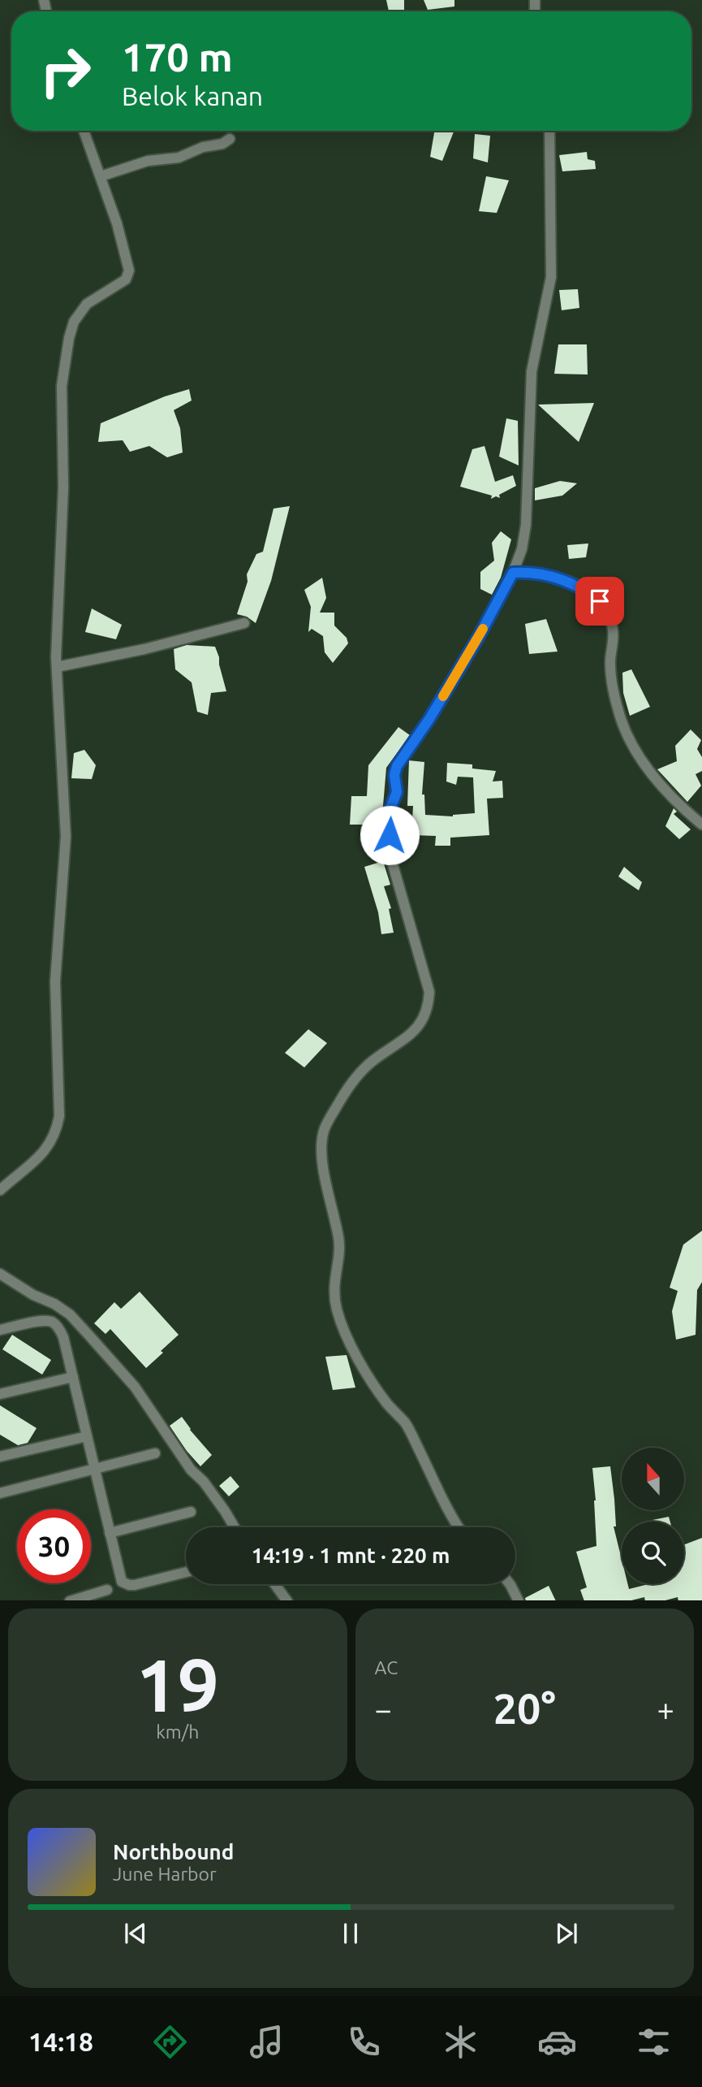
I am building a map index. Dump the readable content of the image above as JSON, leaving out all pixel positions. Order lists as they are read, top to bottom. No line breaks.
{"north":"top","page":{"turn":["170 m","Belok kanan"],"limit":"30","trip":"14:19 · 1 mnt · 220 m","tile":[["19","km/h"],"AC"],"heat":["−","20°","+"],"song":["Northbound","June Harbor"],"tabs":"14:18"}}
